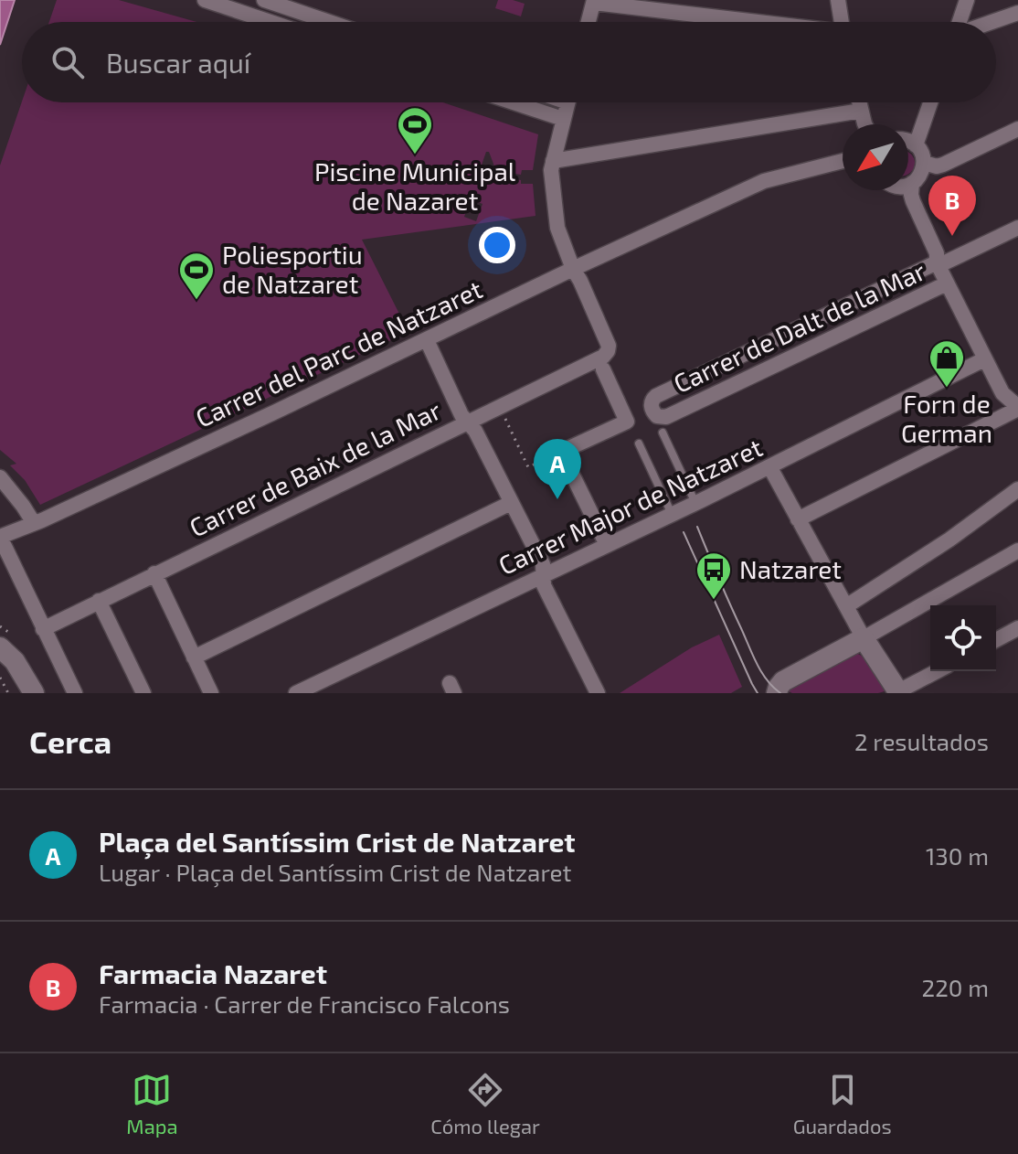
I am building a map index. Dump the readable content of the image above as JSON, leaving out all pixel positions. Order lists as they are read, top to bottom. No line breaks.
{"streets":{"street":["Carrer de Dalt de la Mar","Carrer del Parc de Natzaret","Carrer de Baix de la Mar","Carrer Major de Natzaret"]},"crossings":[["Carrer del Parc de Natzaret","Carrer de Baix de la Mar"]],"places":{"sports":["Piscine Municipal de Nazaret","Poliesportiu de Natzaret"],"shop":["Forn de German"],"bus stop":["Natzaret"]},"north":"bottom left","page":{"search":"Buscar aquí","pins":["B","A"],"heading":["Cerca","2 resultados"],"list":[{"mark":"A","name":"Plaça del Santíssim Crist de Natzaret","note":"Lugar · Plaça del Santíssim Crist de Natzaret","value":"130 m"},{"mark":"B","name":"Farmacia Nazaret","note":"Farmacia · Carrer de Francisco Falcons","value":"220 m"}],"nav":["Mapa","Cómo llegar","Guardados"]}}
